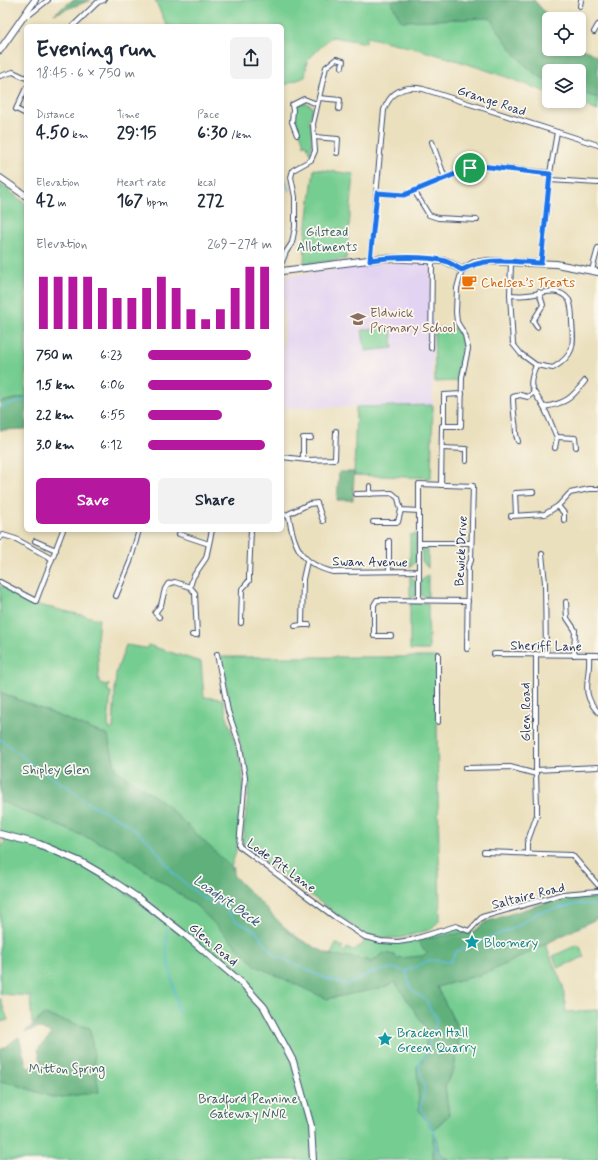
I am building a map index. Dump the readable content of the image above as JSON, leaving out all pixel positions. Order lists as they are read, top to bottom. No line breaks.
{"streets":{"street":["Grange Road","Bewick Drive","Swan Avenue","Sheriff Lane","Glen Road","Lode Pit Lane","Saltaire Road"]},"crossings":[["Bewick Drive","Swan Avenue"],["Sheriff Lane","Glen Road"],["Lode Pit Lane","Saltaire Road"]],"water":["Loadpit Beck"],"parks":["Gilstead Allotments","Shipley Glen","Mitton Spring","Bradford Pennine Gateway NNR"],"places":{"cafe":["Chelsea’s Treats"],"school or university":["Eldwick Primary School"],"place":["Bloomery","Bracken Hall Green Quarry"]},"page":{"heading":["Evening run","18:45 · 6 × 750 m"],"stats":[["Distance","4.50 km"],["Time","29:15"],["Pace","6:30 /km"],["Elevation","42 m"],["Heart rate","167 bpm"],["kcal","272"]],"chart":["Elevation","269–274 m"],"list":[{"name":"750 m","note":"6:23"},{"name":"1.5 km","note":"6:06"},{"name":"2.2 km","note":"6:55"},{"name":"3.0 km","note":"6:12"}],"buttons":["Save","Share"]}}
